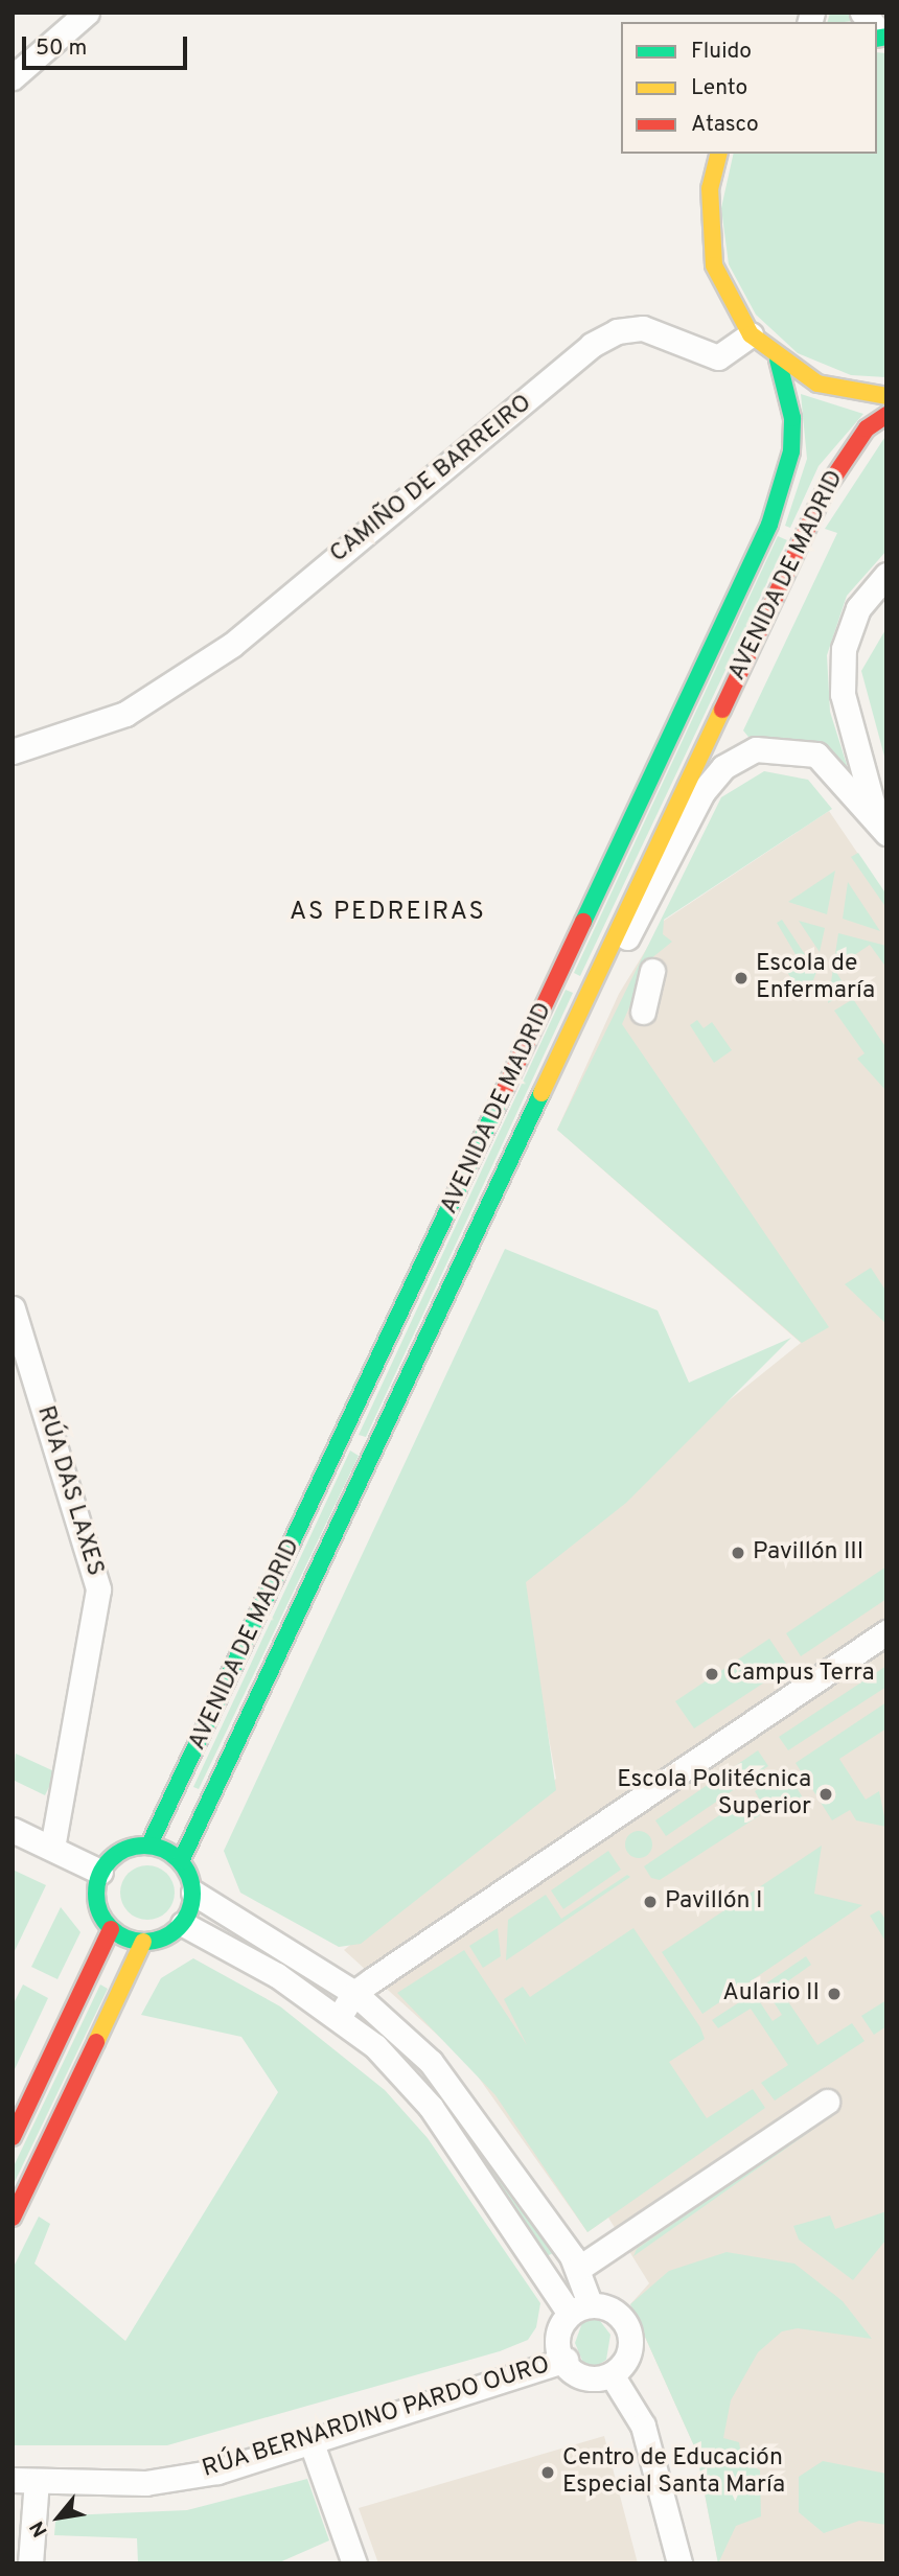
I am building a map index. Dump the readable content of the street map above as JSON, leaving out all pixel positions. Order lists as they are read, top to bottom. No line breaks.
{"streets":{"street":["CAMIÑO DE BARREIRO","AVENIDA DE MADRID","RÚA DAS LAXES","RÚA BERNARDINO PARDO OURO"]},"crossings":[["AVENIDA DE MADRID","RÚA BERNARDINO PARDO OURO"]],"districts":["AS PEDREIRAS"],"places":["Escola de Enfermaría","Pavillón III","Campus Terra","Escola Politécnica Superior","Pavillón I","Aulario II","Centro de Educación Especial Santa María"],"legend":["Fluido","Lento","Atasco"],"scale_bar":"50 m","north":"bottom left"}
